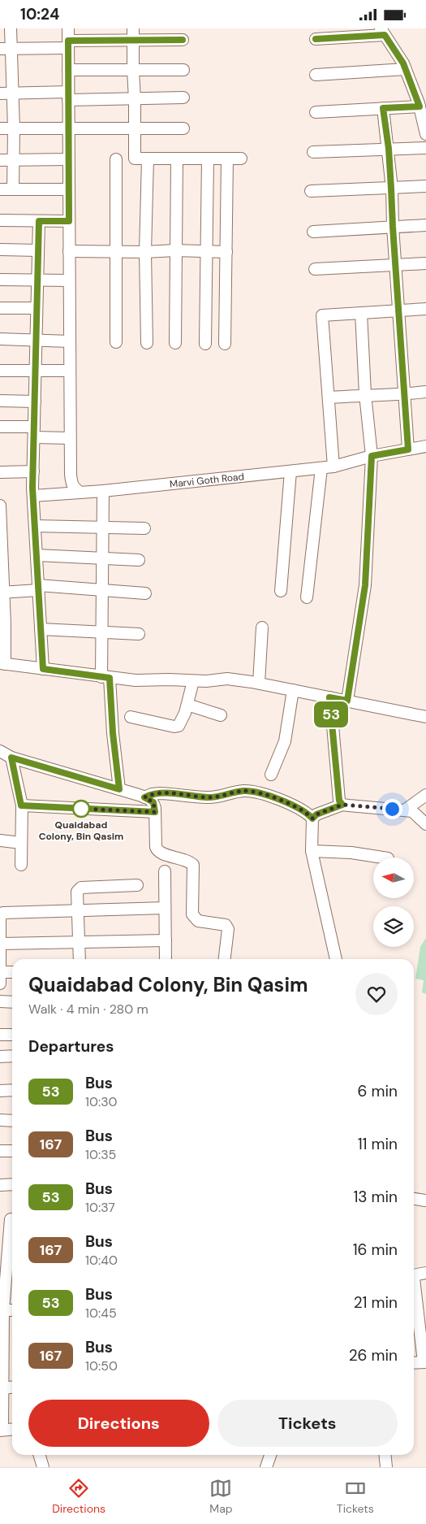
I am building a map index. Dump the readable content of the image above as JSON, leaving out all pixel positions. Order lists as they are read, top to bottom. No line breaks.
{"streets":{"street":["Marvi Goth Road"]},"places":["Quaidabad Colony, Bin Qasim"],"lines":["bus line 53"],"north":"left","page":{"status":"10:24","on_map":"53","heading":[["Quaidabad Colony, Bin Qasim","Walk · 4 min · 280 m"],"Departures"],"list":[{"mark":"53","name":"Bus","note":"10:30","value":"6 min"},{"mark":"167","name":"Bus","note":"10:35","value":"11 min"},{"mark":"53","name":"Bus","note":"10:37","value":"13 min"},{"mark":"167","name":"Bus","note":"10:40","value":"16 min"},{"mark":"53","name":"Bus","note":"10:45","value":"21 min"},{"mark":"167","name":"Bus","note":"10:50","value":"26 min"}],"buttons":["Directions","Tickets"],"tabs":["Directions","Map","Tickets"]}}
